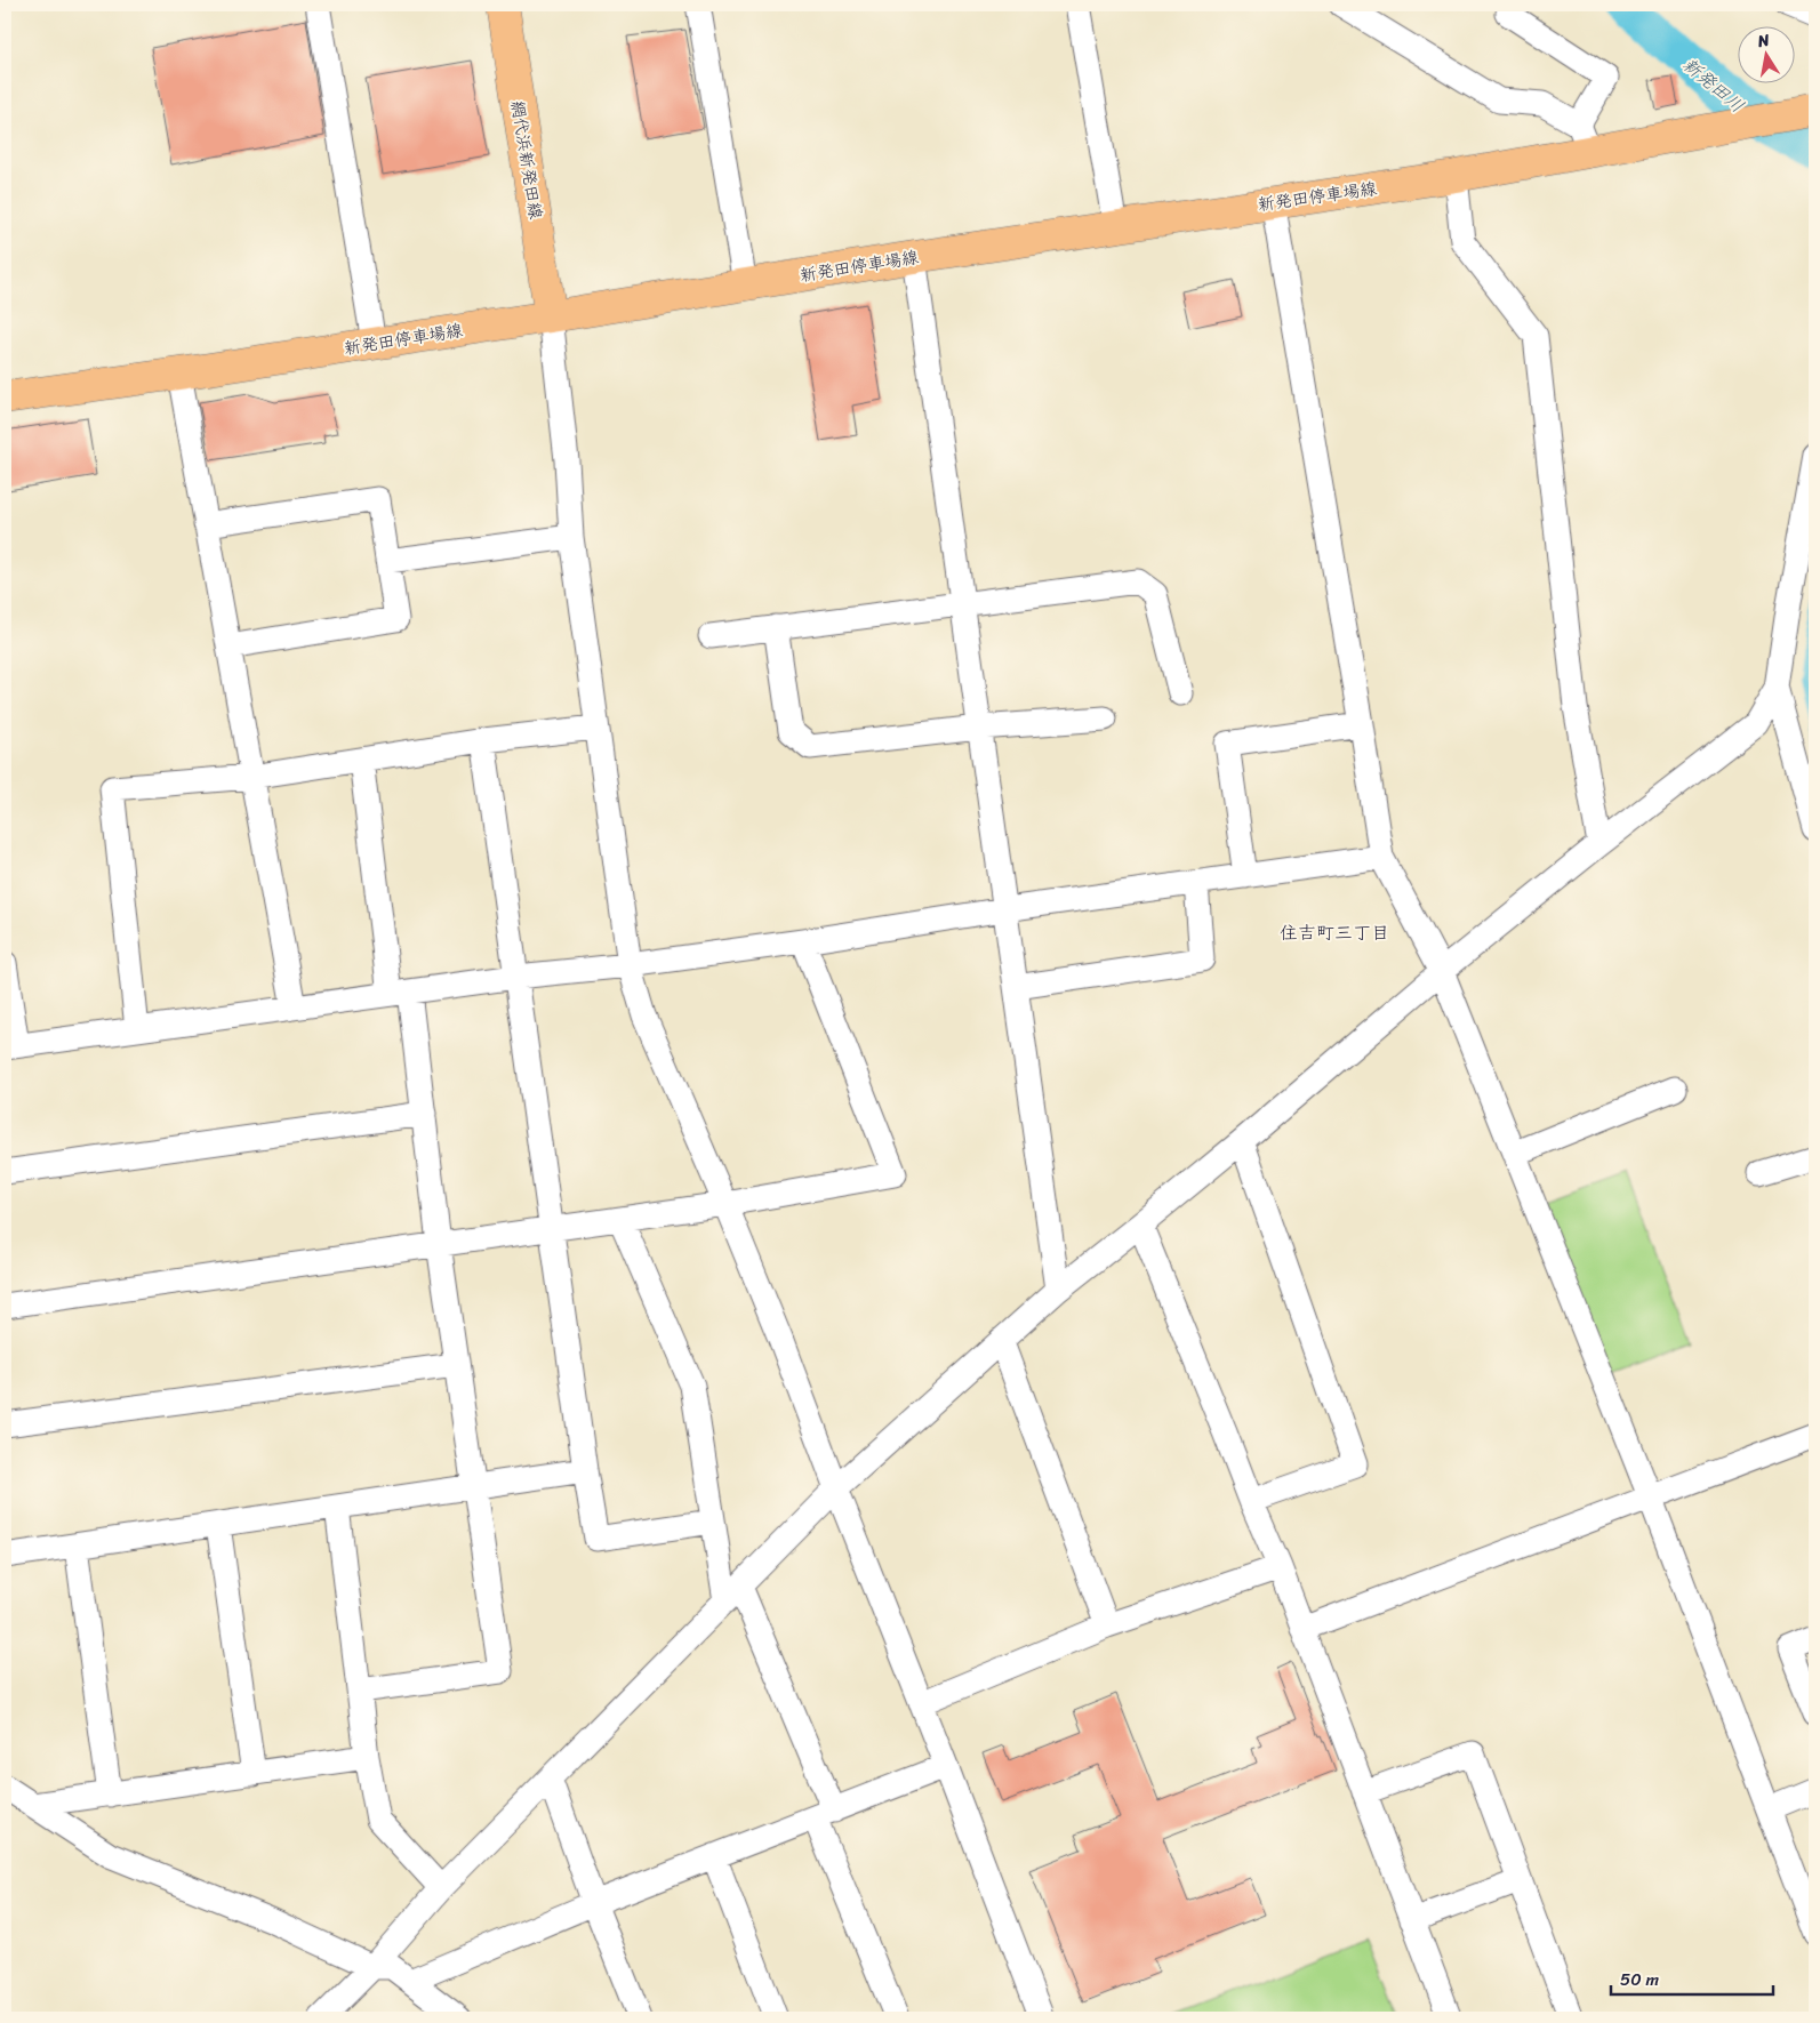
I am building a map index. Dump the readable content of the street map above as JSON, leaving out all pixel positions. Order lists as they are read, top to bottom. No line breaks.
{"streets":{"main road":["網代浜新発田線","新発田停車場線"]},"crossings":[["網代浜新発田線","新発田停車場線"]],"districts":["住吉町三丁目"],"water":["新発田川"],"scale_bar":"50 m","north":"top"}
